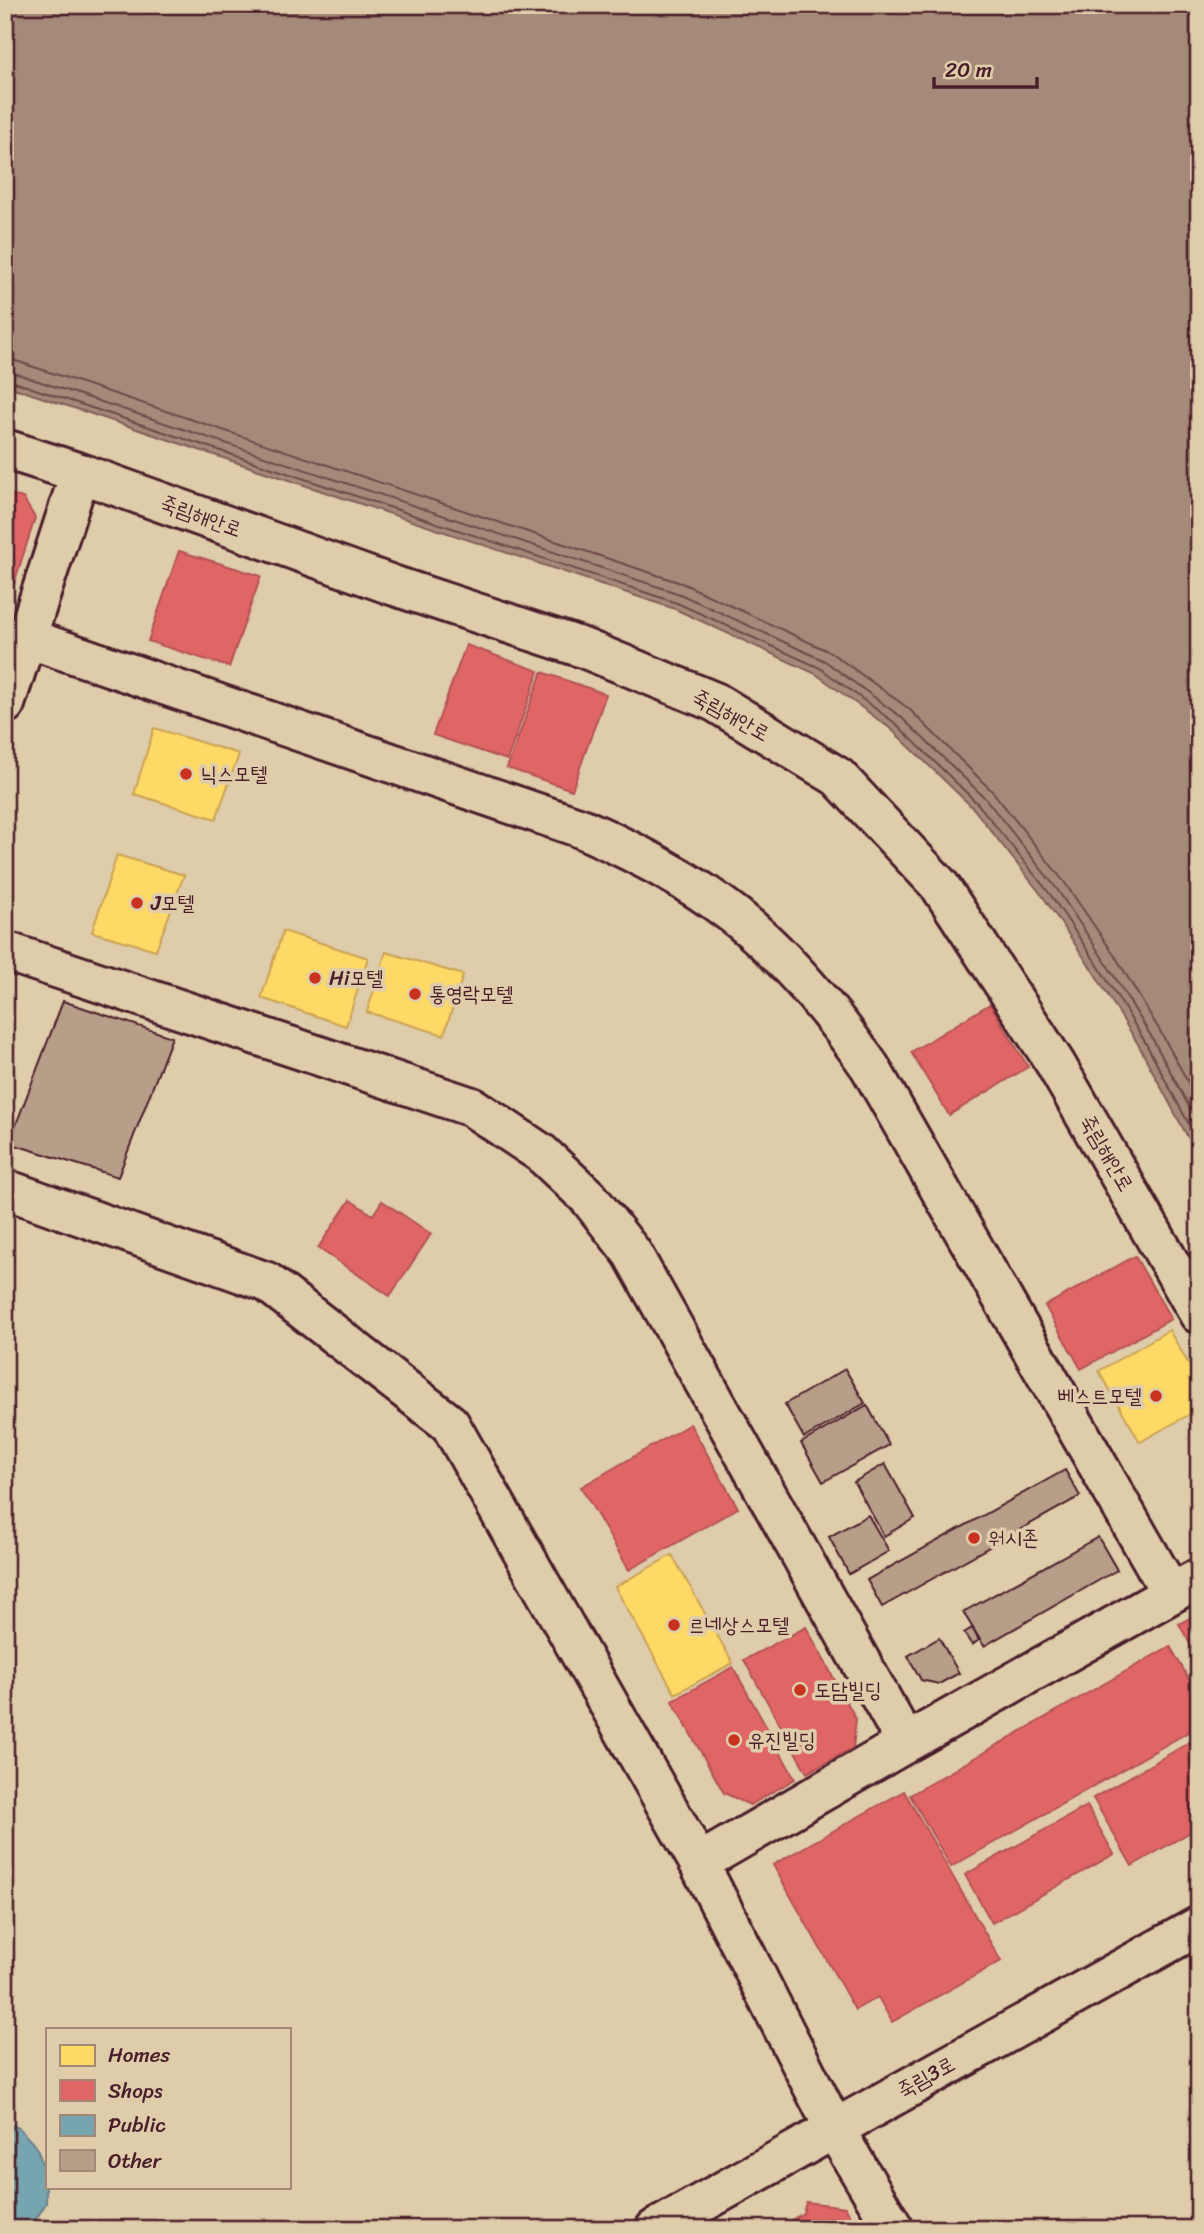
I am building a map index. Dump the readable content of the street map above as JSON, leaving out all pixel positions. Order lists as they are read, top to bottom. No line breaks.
{"streets":{"street":["죽림해안로","죽림3로"]},"places":["닉스모텔","J모텔","Hi모텔","통영락모텔","베스트모텔","워시존","르네상스모텔","도담빌딩","유진빌딩"],"legend":["Homes","Shops","Public","Other"],"scale_bar":"20 m"}
